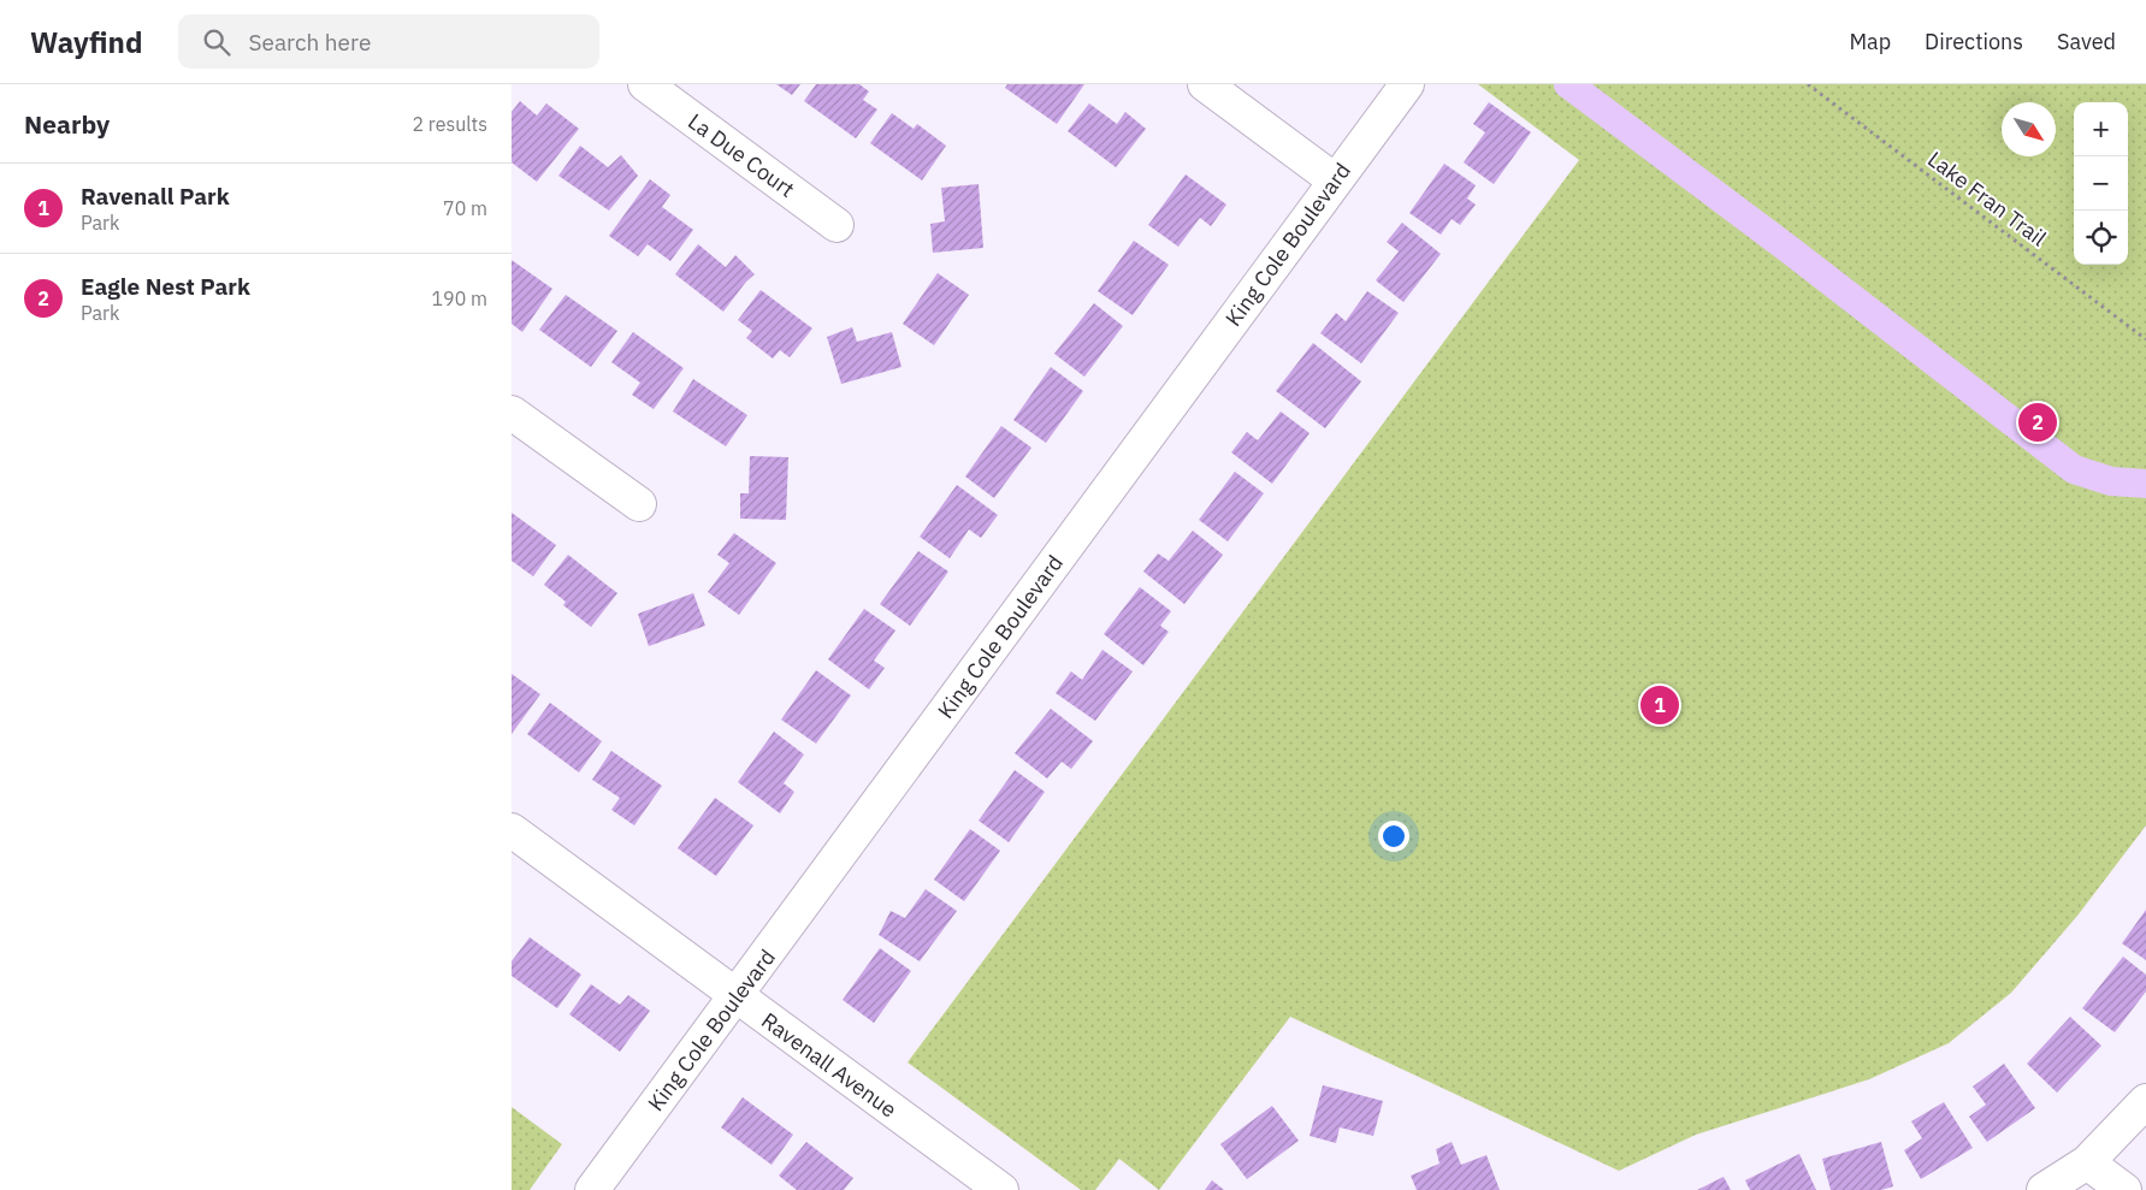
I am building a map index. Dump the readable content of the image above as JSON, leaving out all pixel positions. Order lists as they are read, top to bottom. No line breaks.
{"streets":{"street":["La Due Court","King Cole Boulevard","Ravenall Avenue"],"path":["Lake Fran Trail"]},"crossings":[["King Cole Boulevard","Ravenall Avenue"]],"north":"bottom right","page":{"header":"Wayfind","search":"Search here","nav":["Map","Directions","Saved"],"heading":["Nearby","2 results"],"map_buttons":["+","−"],"list":[{"mark":"1","name":"Ravenall Park","note":"Park","value":"70 m"},{"mark":"2","name":"Eagle Nest Park","note":"Park","value":"190 m"}],"pins":["2","1"]}}
